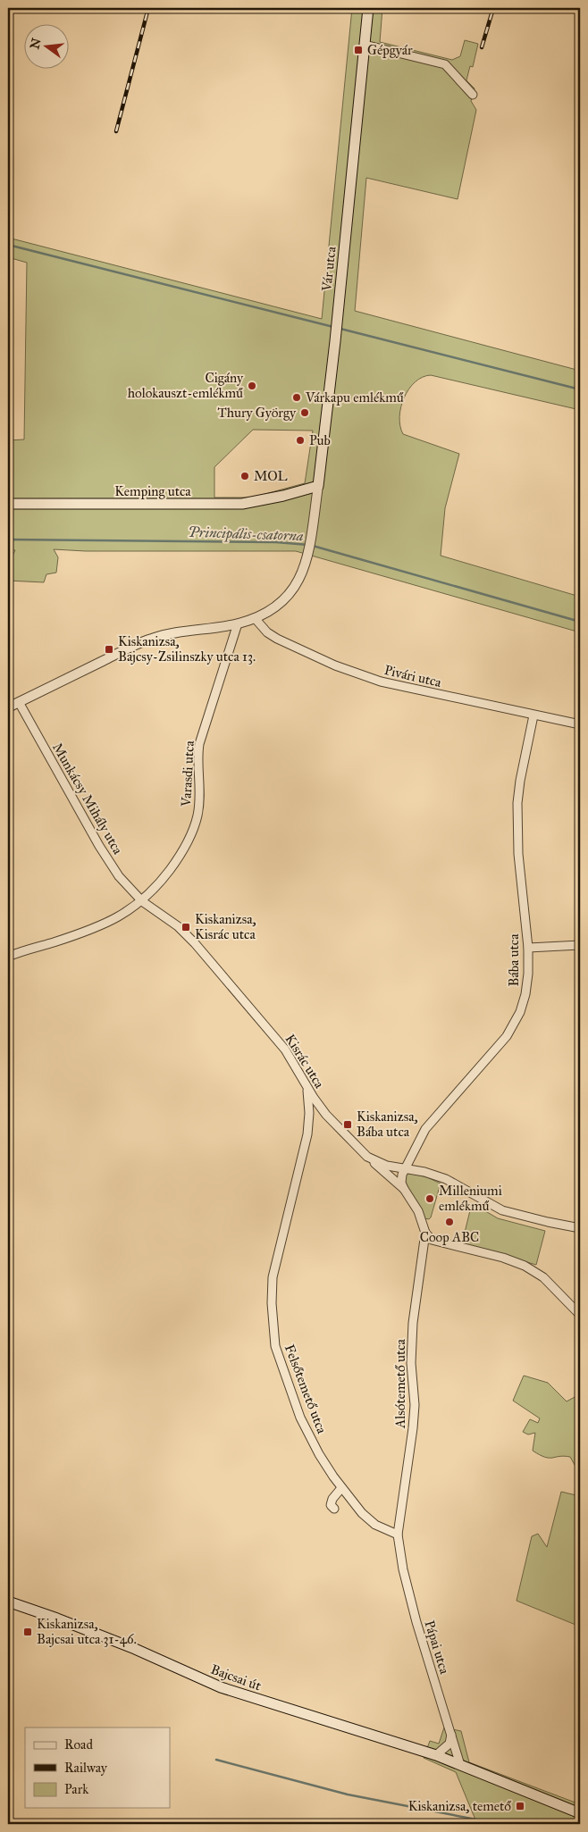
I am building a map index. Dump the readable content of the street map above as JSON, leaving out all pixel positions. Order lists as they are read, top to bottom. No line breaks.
{"streets":{"main road":["Vár utca","Kemping utca","Bajcsai út"],"street":["Pivári utca","Varasdi utca","Munkácsy Mihály utca","Bába utca","Kisrác utca","Alsótemető utca","Felsőtemető utca","Pápai utca"]},"crossings":[["Vár utca","Kemping utca"],["Vár utca","Pivári utca"],["Vár utca","Varasdi utca"],["Vár utca","Munkácsy Mihály utca"],["Pivári utca","Bába utca"],["Varasdi utca","Munkácsy Mihály utca"],["Varasdi utca","Kisrác utca"],["Munkácsy Mihály utca","Kisrác utca"],["Bába utca","Kisrác utca"],["Kisrác utca","Felsőtemető utca"],["Alsótemető utca","Felsőtemető utca"],["Alsótemető utca","Pápai utca"],["Felsőtemető utca","Pápai utca"],["Pápai utca","Bajcsai út"]],"water":["Principális-csatorna"],"places":{"transit":["Gépgyár","Kiskanizsa, Bajcsy-Zsilinszky utca 13.","Kiskanizsa, Kisrác utca","Kiskanizsa, Bába utca","Kiskanizsa, Bajcsai utca 31-46.","Kiskanizsa, temető"],"other":["Cigány holokauszt-emlékmű","Várkapu emlékmű","Thury György","Pub","MOL","Milleniumi emlékmű","Coop ABC"]},"legend":["Road","Railway","Park"],"north":"left"}
